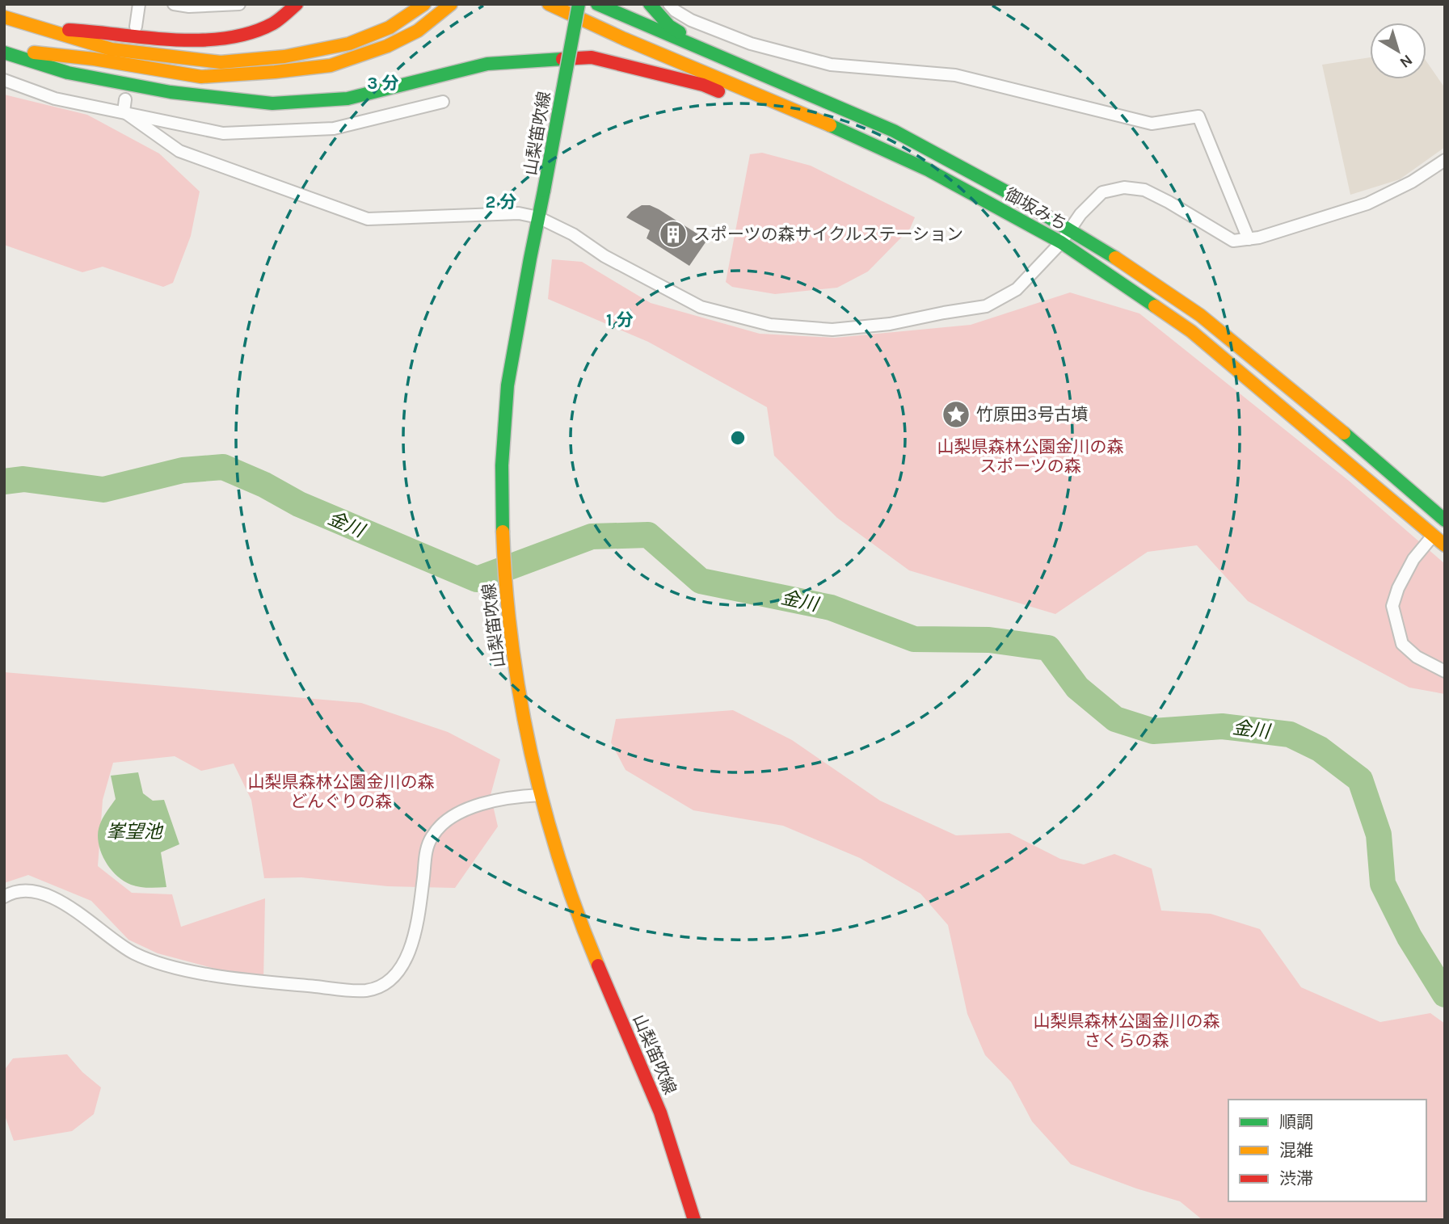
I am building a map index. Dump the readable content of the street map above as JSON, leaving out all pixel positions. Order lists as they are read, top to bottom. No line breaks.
{"streets":{"main road":["山梨笛吹線","御坂みち"]},"water":["金川","峯望池"],"parks":["山梨県森林公園金川の森 スポーツの森","山梨県森林公園金川の森 どんぐりの森","山梨県森林公園金川の森 さくらの森"],"places":{"building":["スポーツの森サイクルステーション"],"place":["竹原田3号古墳"]},"legend":["順調","混雑","渋滞"],"north":"bottom right","rings":["3 分","2 分","1 分"]}
